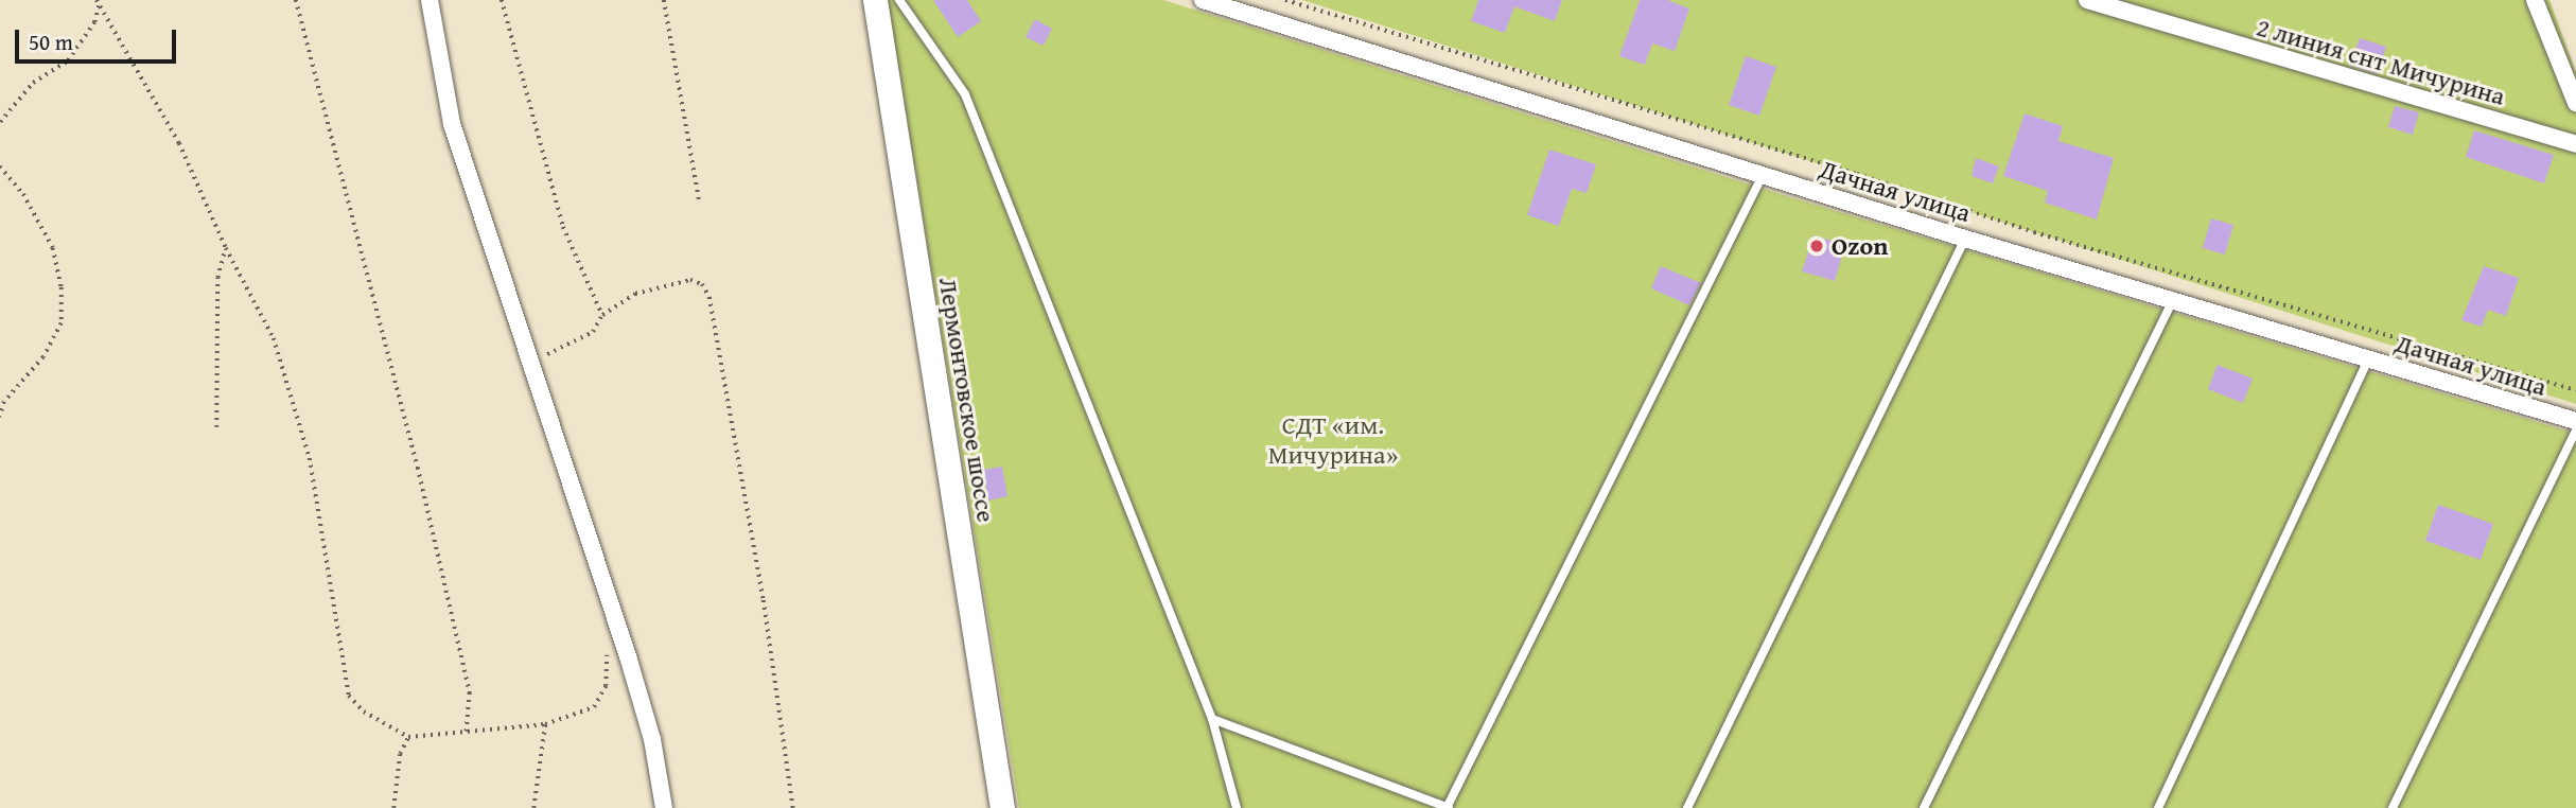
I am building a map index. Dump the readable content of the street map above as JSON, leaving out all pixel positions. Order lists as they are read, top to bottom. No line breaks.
{"streets":{"street":["2 линия снт Мичурина","Дачная улица","Лермонтовское шоссе"]},"parks":["СДТ «им. Мичурина»"],"places":["Ozon"],"scale_bar":"50 m"}
